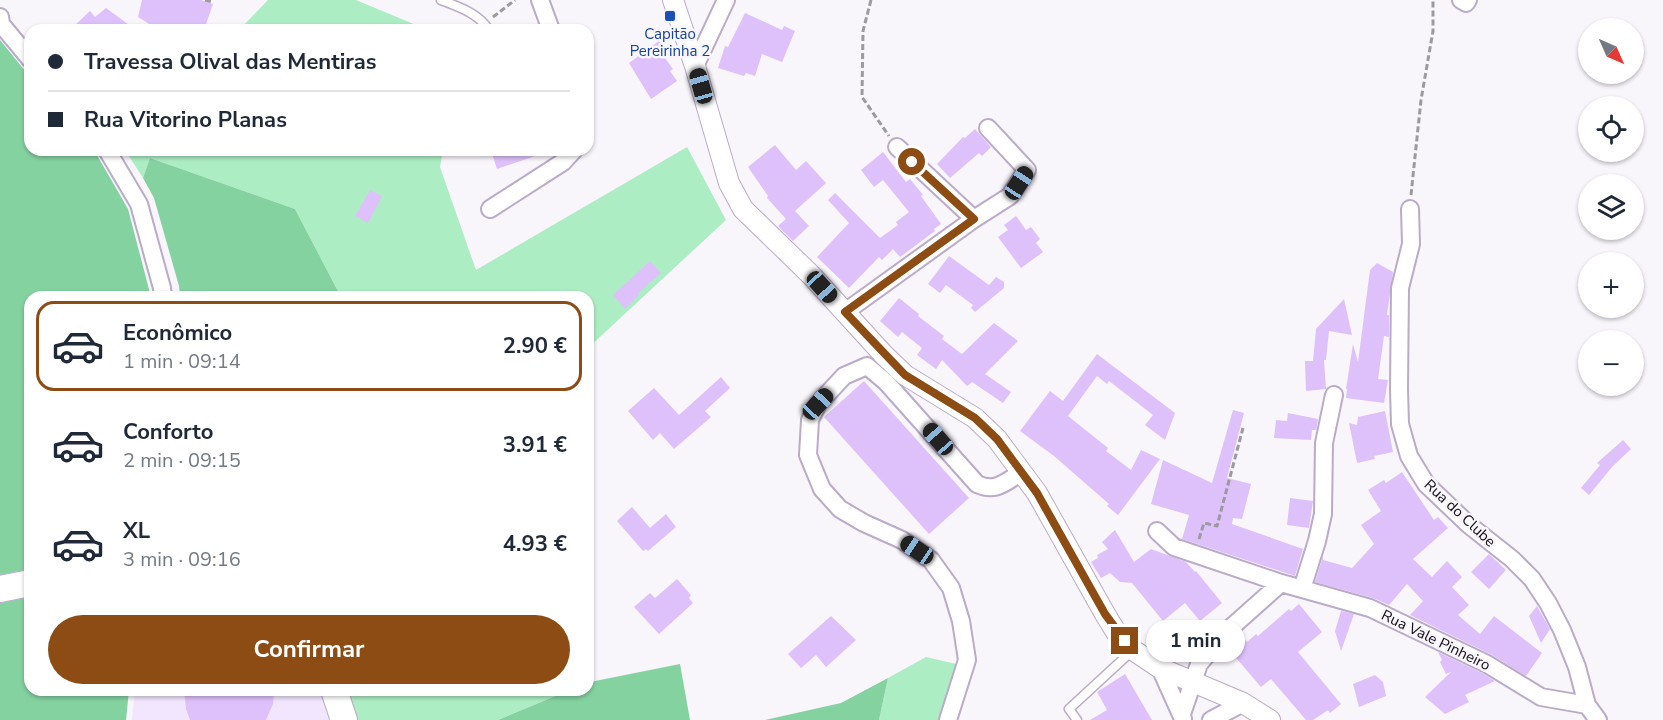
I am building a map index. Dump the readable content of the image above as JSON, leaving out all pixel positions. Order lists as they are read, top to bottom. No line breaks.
{"streets":{"street":["Rua do Clube","Rua Vale Pinheiro"]},"crossings":[["Rua do Clube","Rua Vale Pinheiro"]],"places":{"transit":["Capitão Pereirinha 2"]},"north":"bottom right","page":{"map_buttons":["+","−"],"banner":["Travessa Olival das Mentiras","Rua Vitorino Planas"],"list":[{"name":"Econômico","note":"1 min · 09:14","value":"2.90 €"},{"name":"Conforto","note":"2 min · 09:15","value":"3.91 €"},{"name":"XL","note":"3 min · 09:16","value":"4.93 €"}],"buttons":"Confirmar","bubble":"1 min"}}
